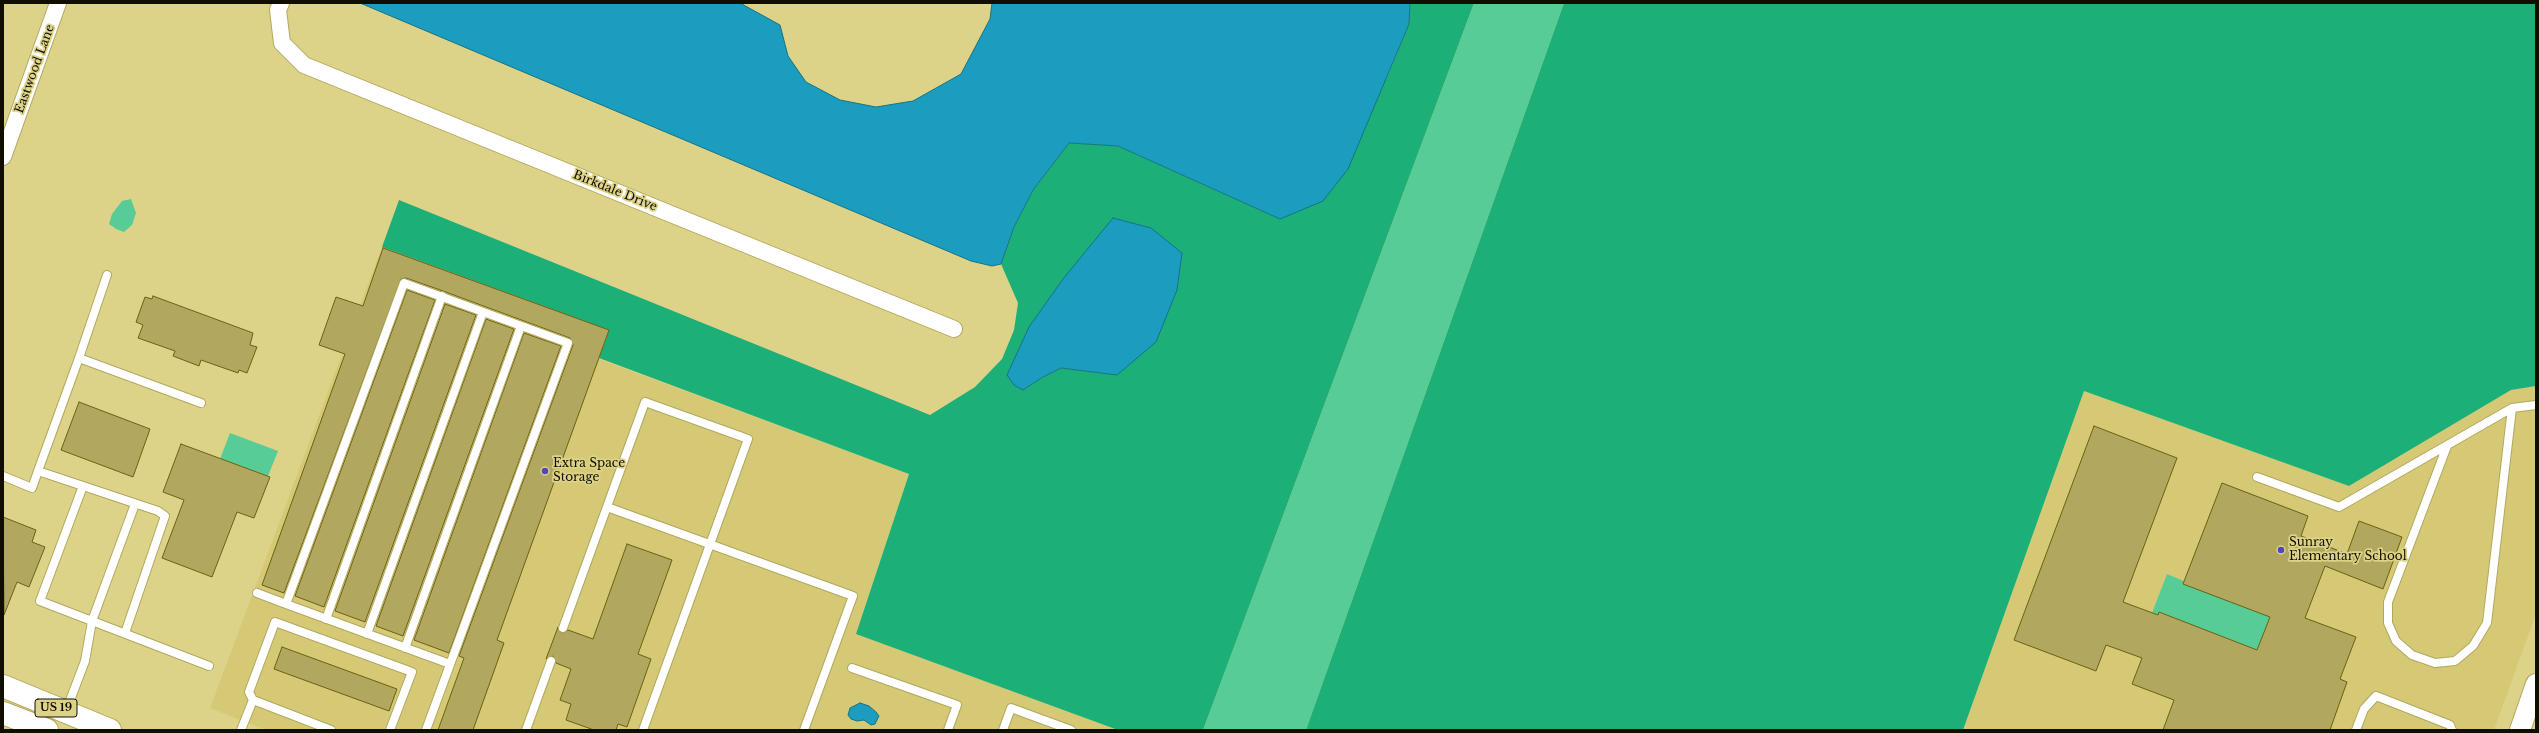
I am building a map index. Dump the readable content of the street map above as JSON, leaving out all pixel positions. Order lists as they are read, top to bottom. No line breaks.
{"streets":{"highway":["US 19"],"street":["Eastwood Lane","Birkdale Drive"]},"places":["Extra Space Storage","Sunray Elementary School"]}
